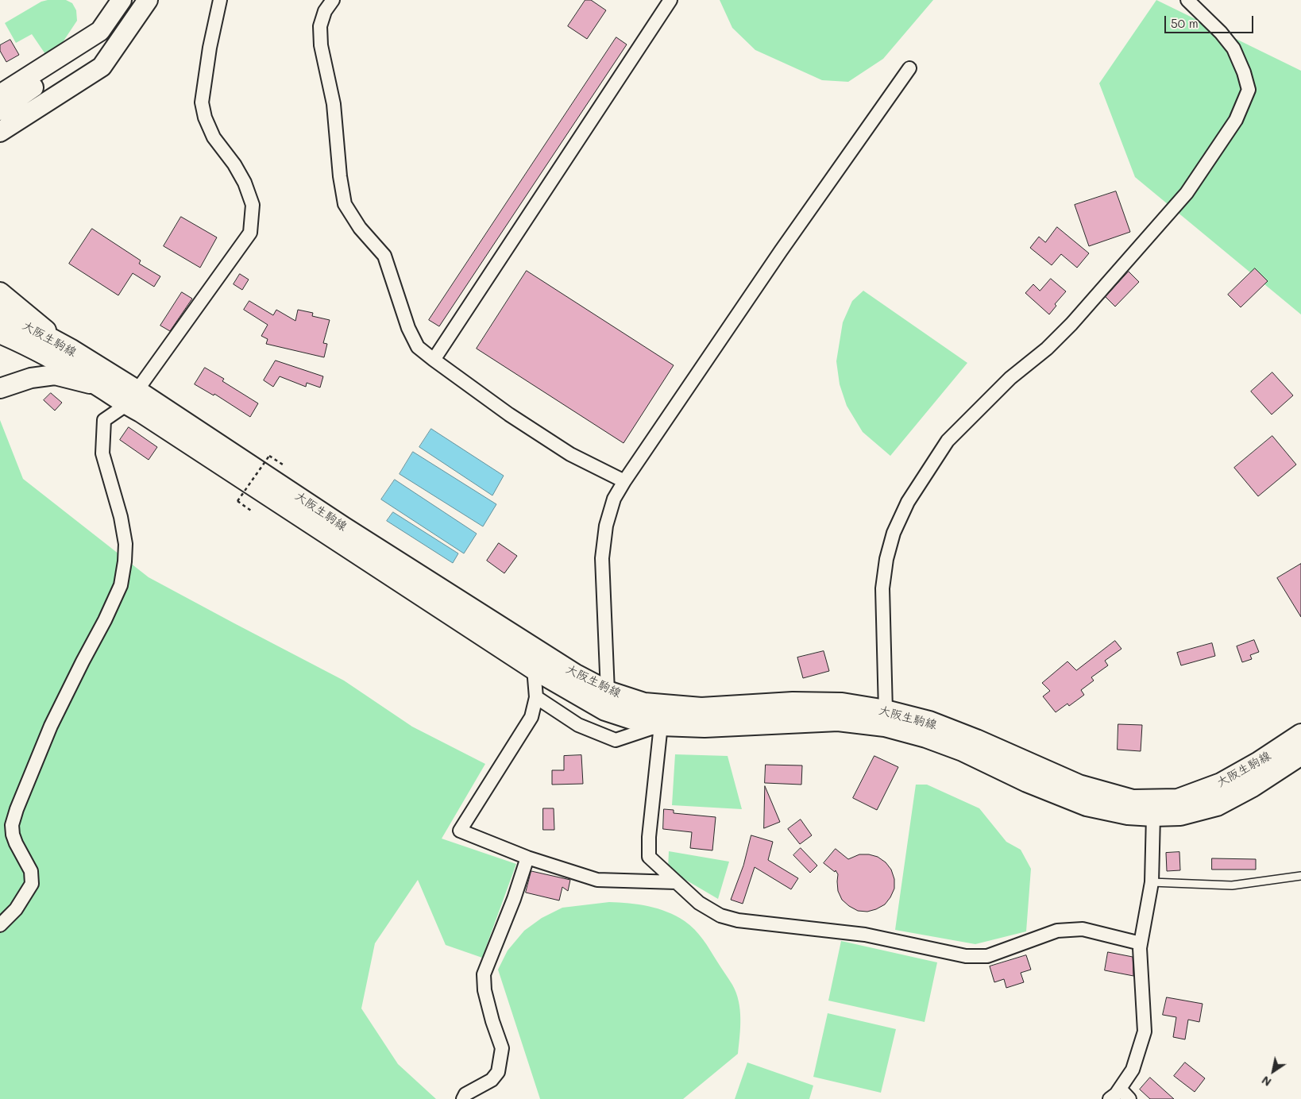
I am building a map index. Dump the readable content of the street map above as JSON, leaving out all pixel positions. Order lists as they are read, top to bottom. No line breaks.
{"streets":{"main road":["大阪生駒線"]},"scale_bar":"50 m","north":"bottom left"}
